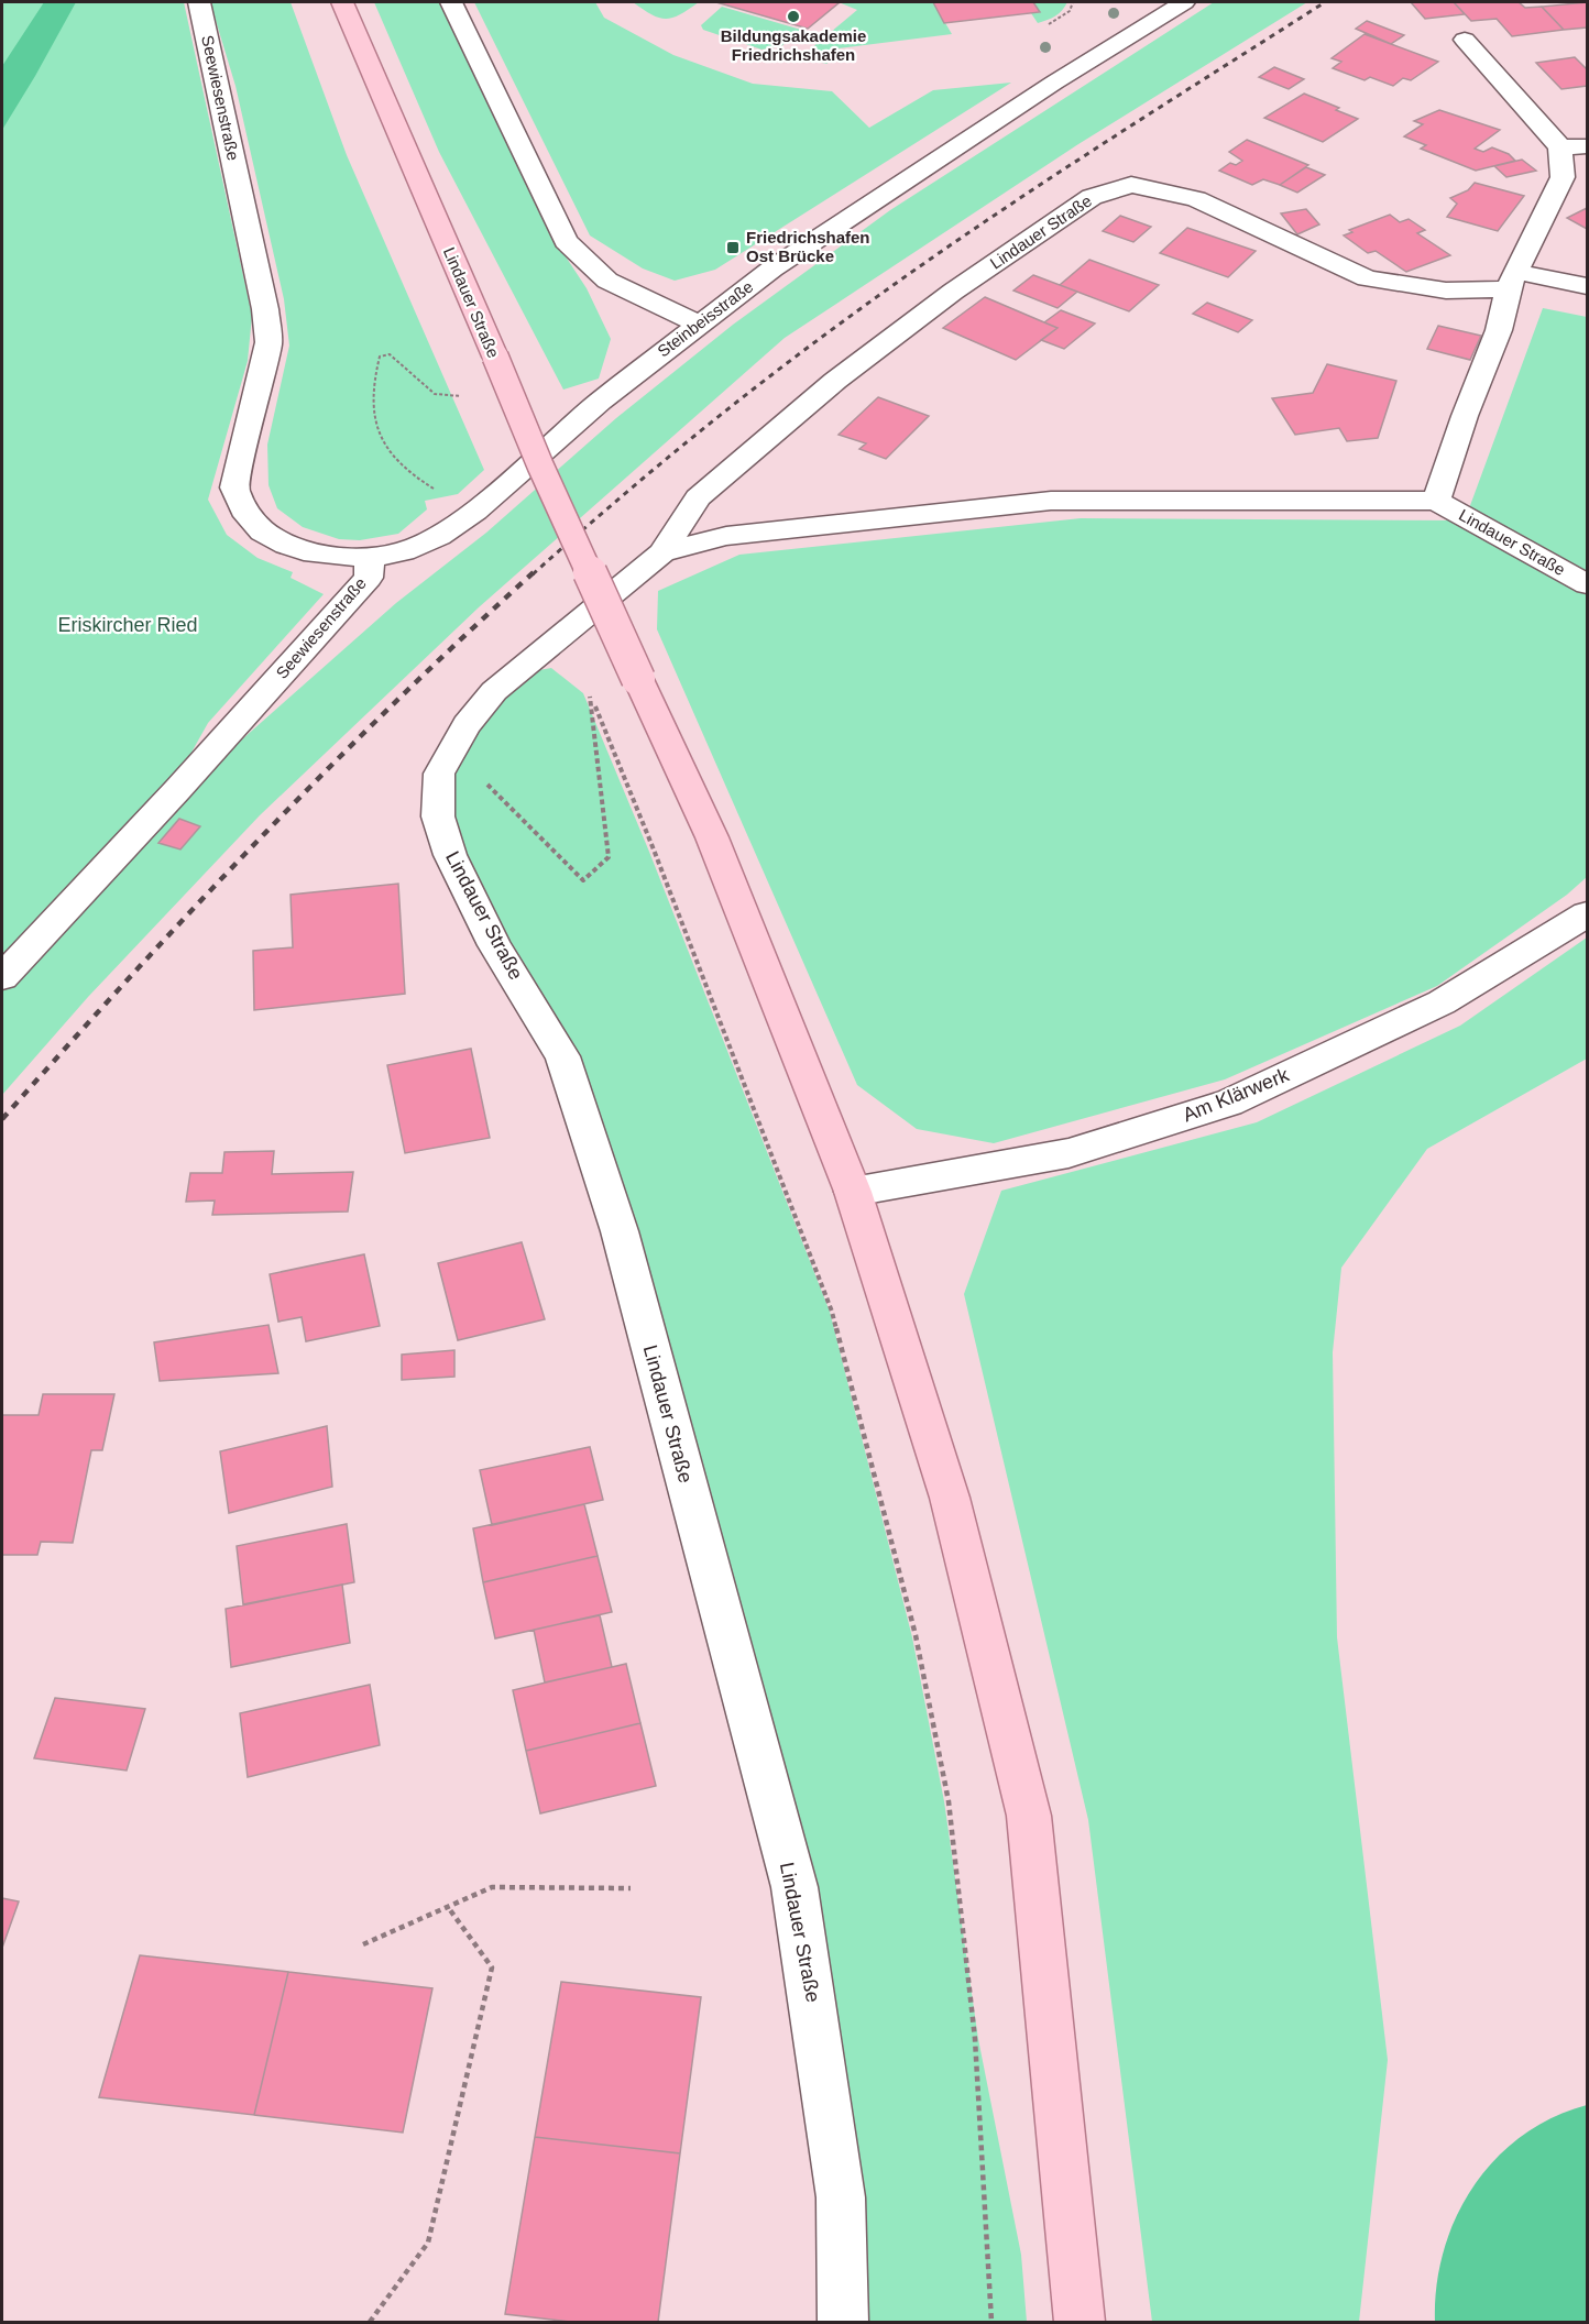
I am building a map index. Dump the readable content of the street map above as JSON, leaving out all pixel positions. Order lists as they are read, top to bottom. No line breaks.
{"streets":{"main road":["Lindauer Straße"],"street":["Seewiesenstraße","Steinbeisstraße","Am Klärwerk"]},"crossings":[["Seewiesenstraße","Steinbeisstraße"],["Lindauer Straße","Am Klärwerk"]],"parks":["Eriskircher Ried"],"places":{"other":["Bildungsakademie Friedrichshafen"],"transit":["Friedrichshafen Ost Brücke"]}}
